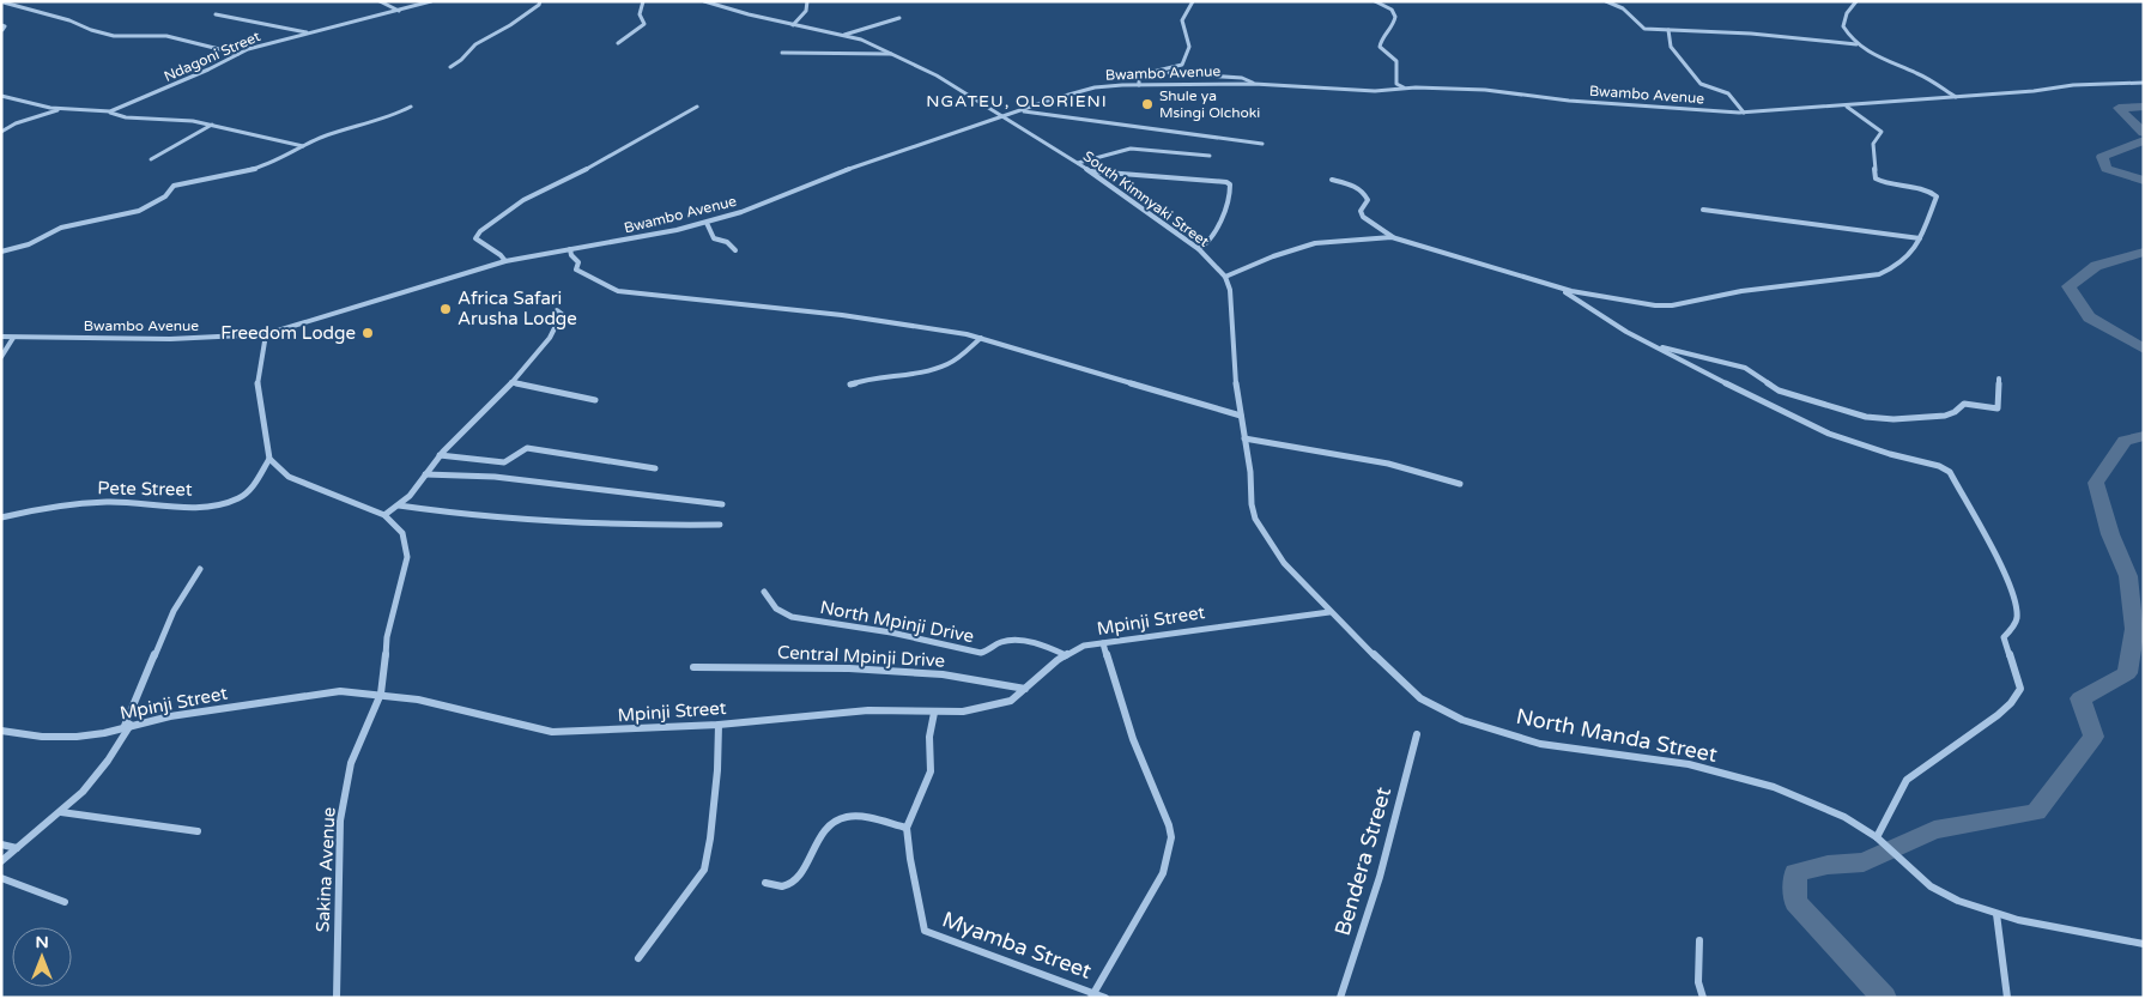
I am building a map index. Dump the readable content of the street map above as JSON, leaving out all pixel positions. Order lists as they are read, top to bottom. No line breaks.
{"streets":{"street":["Ndagoni Street","Bwambo Avenue","South Kimnyaki Street","Pete Street","Mpinji Street","North Mpinji Drive","Central Mpinji Drive","North Manda Street","Bendera Street","Sakina Avenue","Myamba Street"]},"crossings":[["Bwambo Avenue","South Kimnyaki Street"],["Pete Street","Sakina Avenue"],["Mpinji Street","North Mpinji Drive"],["Mpinji Street","Central Mpinji Drive"],["Mpinji Street","North Manda Street"],["Mpinji Street","Sakina Avenue"],["Mpinji Street","Myamba Street"]],"districts":["NGATEU, OLORIENI"],"places":["Shule ya Msingi Olchoki","Africa Safari Arusha Lodge","Freedom Lodge"],"north":"top"}
